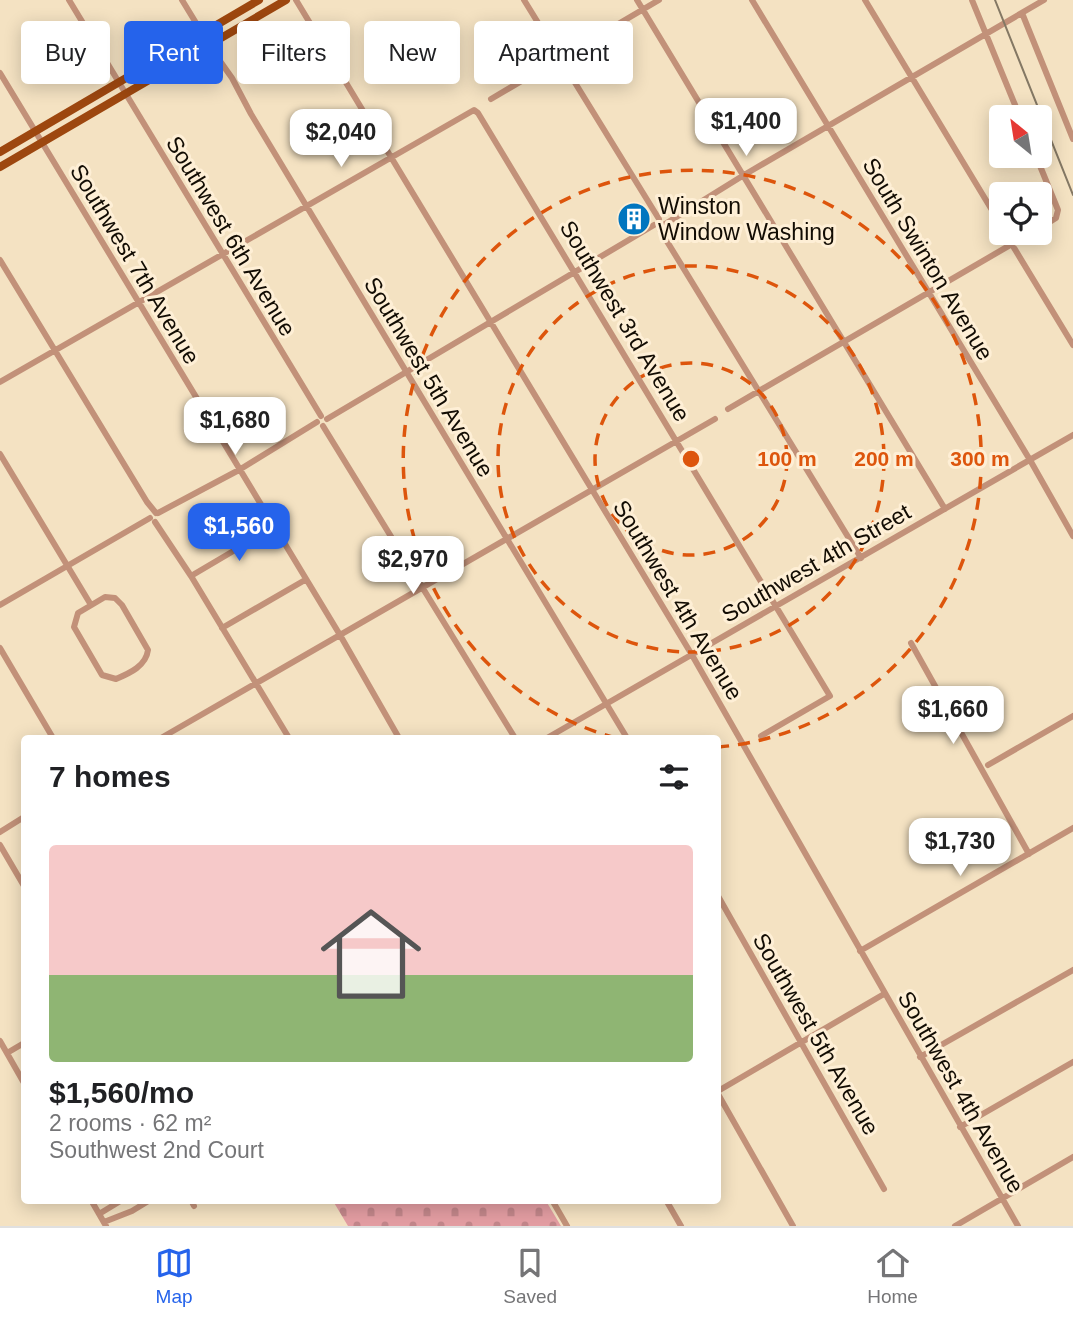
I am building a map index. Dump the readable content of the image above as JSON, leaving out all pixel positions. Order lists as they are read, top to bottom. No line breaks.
{"streets":{"street":["Southwest 6th Avenue","South Swinton Avenue","Southwest 7th Avenue","Southwest 3rd Avenue","Southwest 5th Avenue","Southwest 4th Street","Southwest 4th Avenue"]},"crossings":[["South Swinton Avenue","Southwest 4th Street"],["Southwest 3rd Avenue","Southwest 4th Street"],["Southwest 3rd Avenue","Southwest 4th Avenue"],["Southwest 5th Avenue","Southwest 4th Street"],["Southwest 4th Street","Southwest 4th Avenue"]],"places":{"building":["Winston Window Washing"]},"north":"top left","page":{"chip":["Buy","Rent","Filters","New","Apartment"],"price":["$1,400","$2,040","$1,680","$1,560","$2,970","$1,660","$1,730"],"heading":"7 homes","list":[{"name":"$1,560/mo","note":"2 rooms · 62 m² · Southwest 2nd Court"}],"tabs":["Map","Saved","Home"]},"rings":["100 m","200 m","300 m"]}
